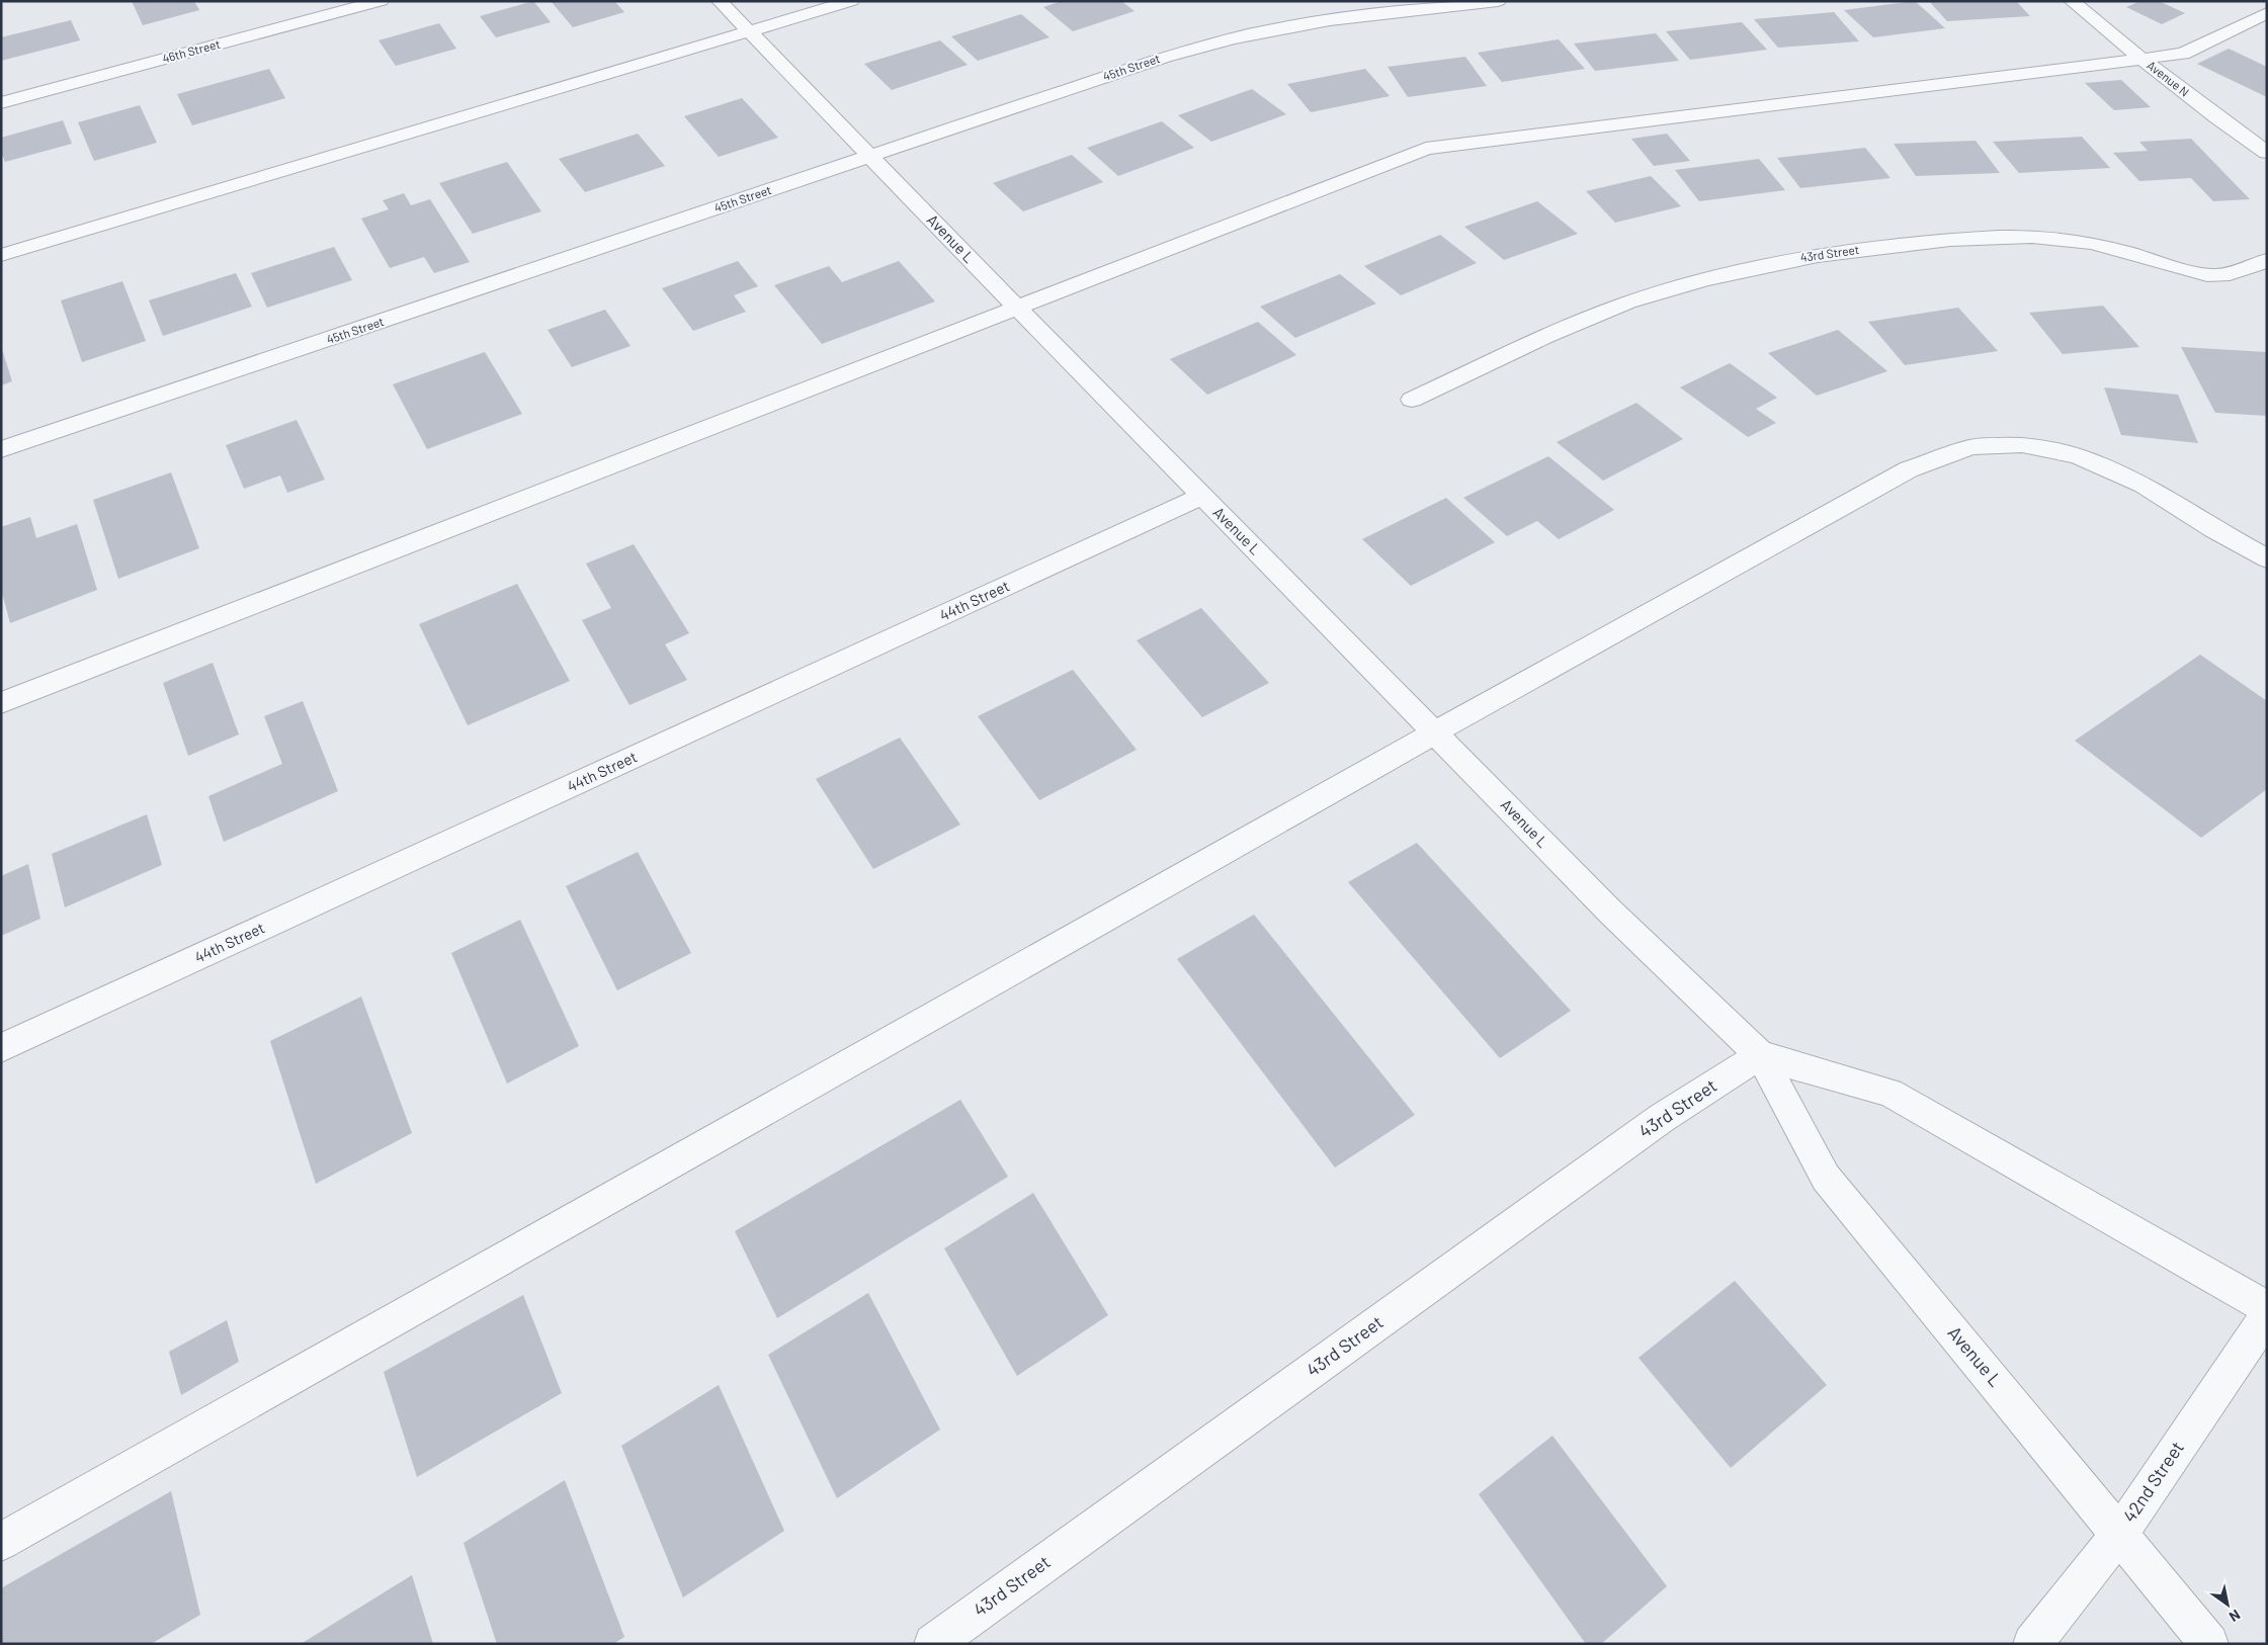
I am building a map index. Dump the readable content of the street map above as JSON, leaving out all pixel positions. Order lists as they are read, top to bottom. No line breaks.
{"streets":{"street":["46th Street","45th Street","Avenue N","Avenue L","43rd Street","44th Street","42nd Street"]},"crossings":[["45th Street","Avenue L"],["Avenue L","43rd Street"],["Avenue L","44th Street"],["Avenue L","42nd Street"]],"north":"bottom right"}
